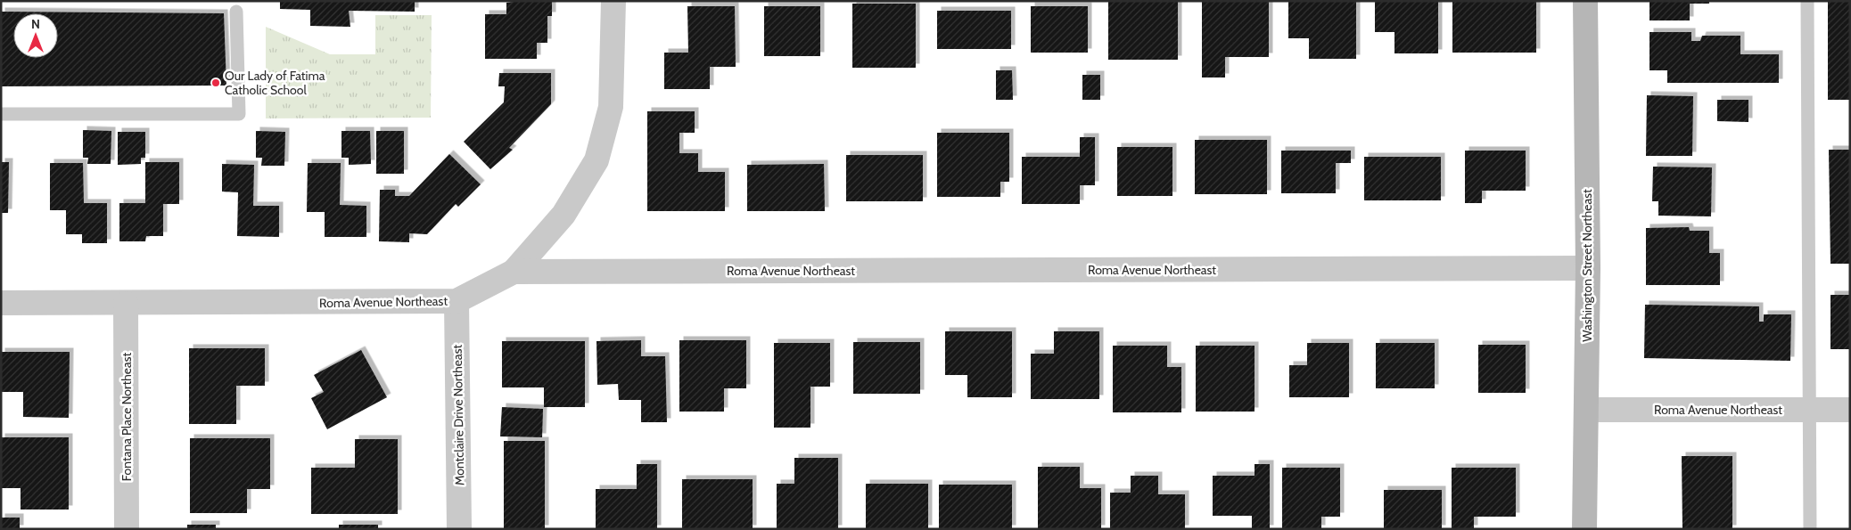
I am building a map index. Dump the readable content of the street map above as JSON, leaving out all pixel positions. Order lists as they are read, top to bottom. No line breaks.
{"streets":{"street":["Washington Street Northeast","Roma Avenue Northeast","Montclaire Drive Northeast","Fontana Place Northeast"]},"crossings":[["Washington Street Northeast","Roma Avenue Northeast"],["Roma Avenue Northeast","Montclaire Drive Northeast"],["Roma Avenue Northeast","Fontana Place Northeast"]],"places":["Our Lady of Fatima Catholic School"],"north":"top"}
